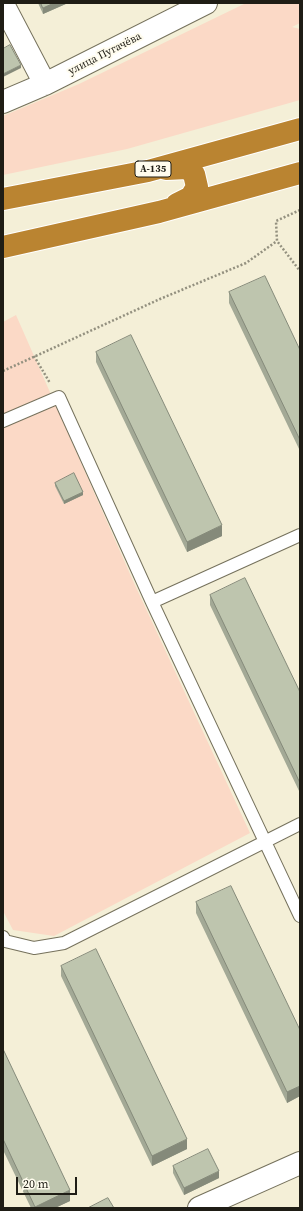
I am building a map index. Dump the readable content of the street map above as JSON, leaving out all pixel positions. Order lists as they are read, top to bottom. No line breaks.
{"streets":{"highway":["А-135"],"street":["улица Пугачёва"]},"scale_bar":"20 m"}
